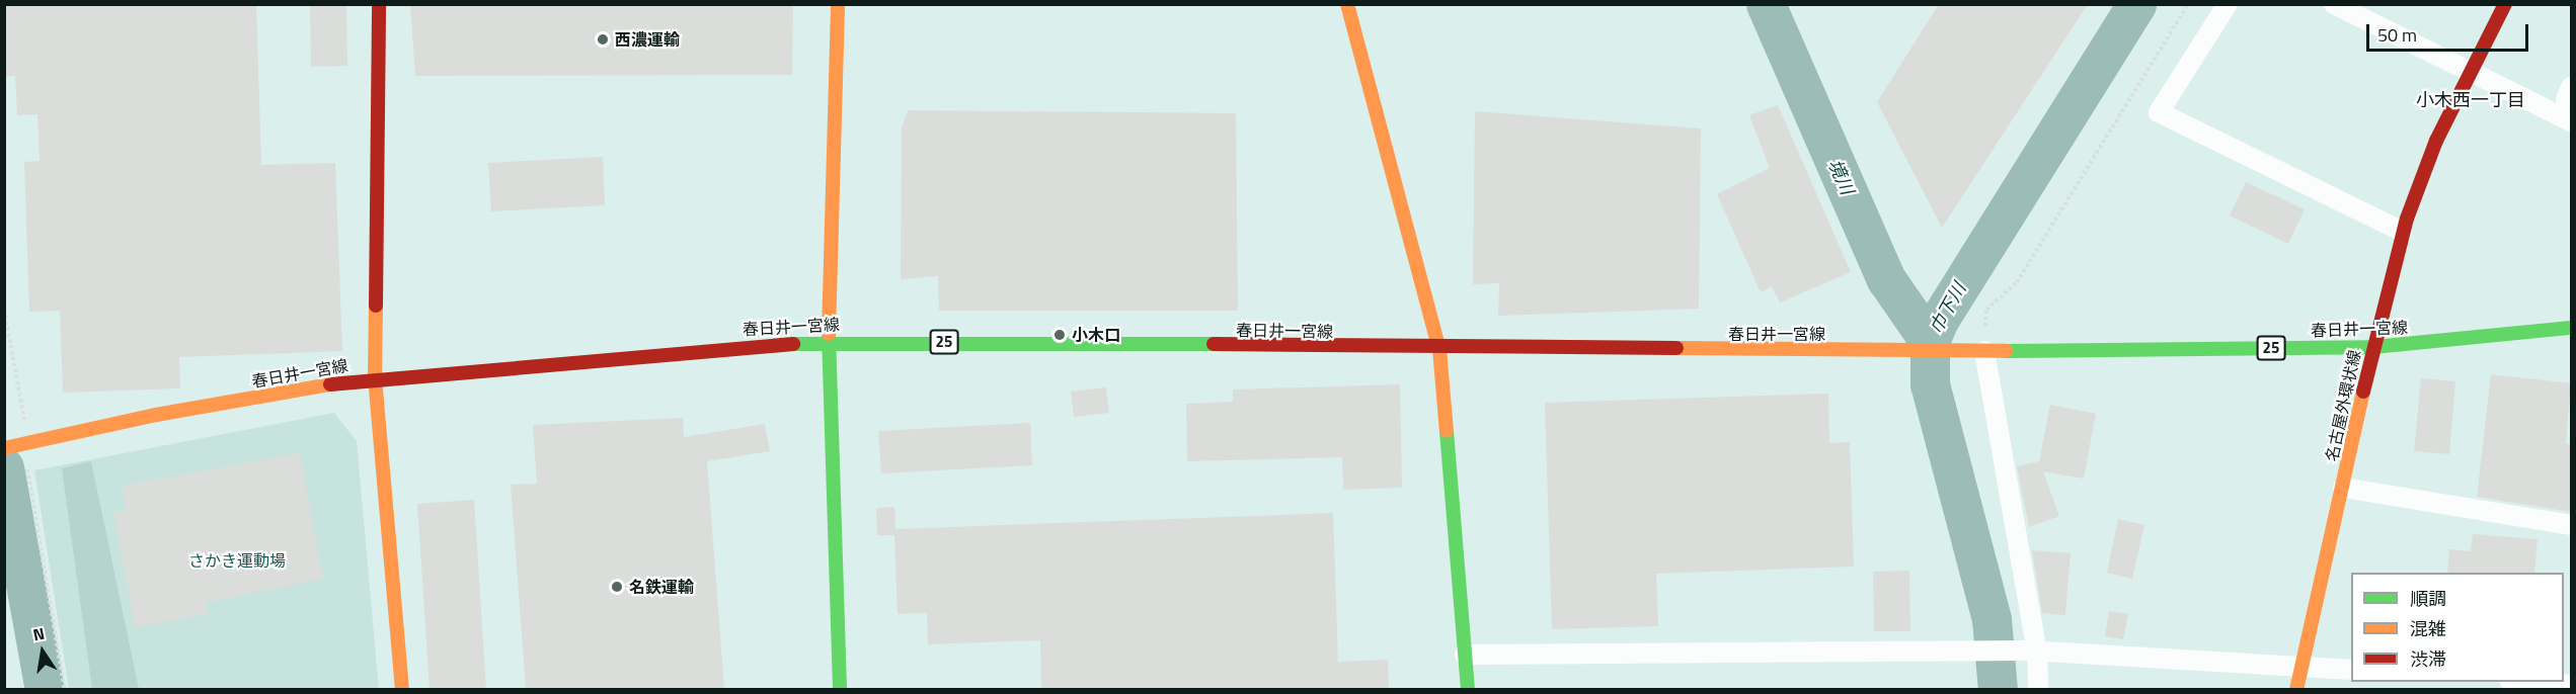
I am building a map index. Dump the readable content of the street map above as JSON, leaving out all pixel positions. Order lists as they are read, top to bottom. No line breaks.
{"streets":{"main road":["春日井一宮線","25","名古屋外環状線"]},"crossings":[["春日井一宮線","名古屋外環状線"]],"districts":["小木西一丁目"],"water":["境川","巾下川"],"parks":["さかき運動場"],"places":["西濃運輸","小木口","名鉄運輸"],"legend":["順調","混雑","渋滞"],"scale_bar":"50 m","north":"top"}
